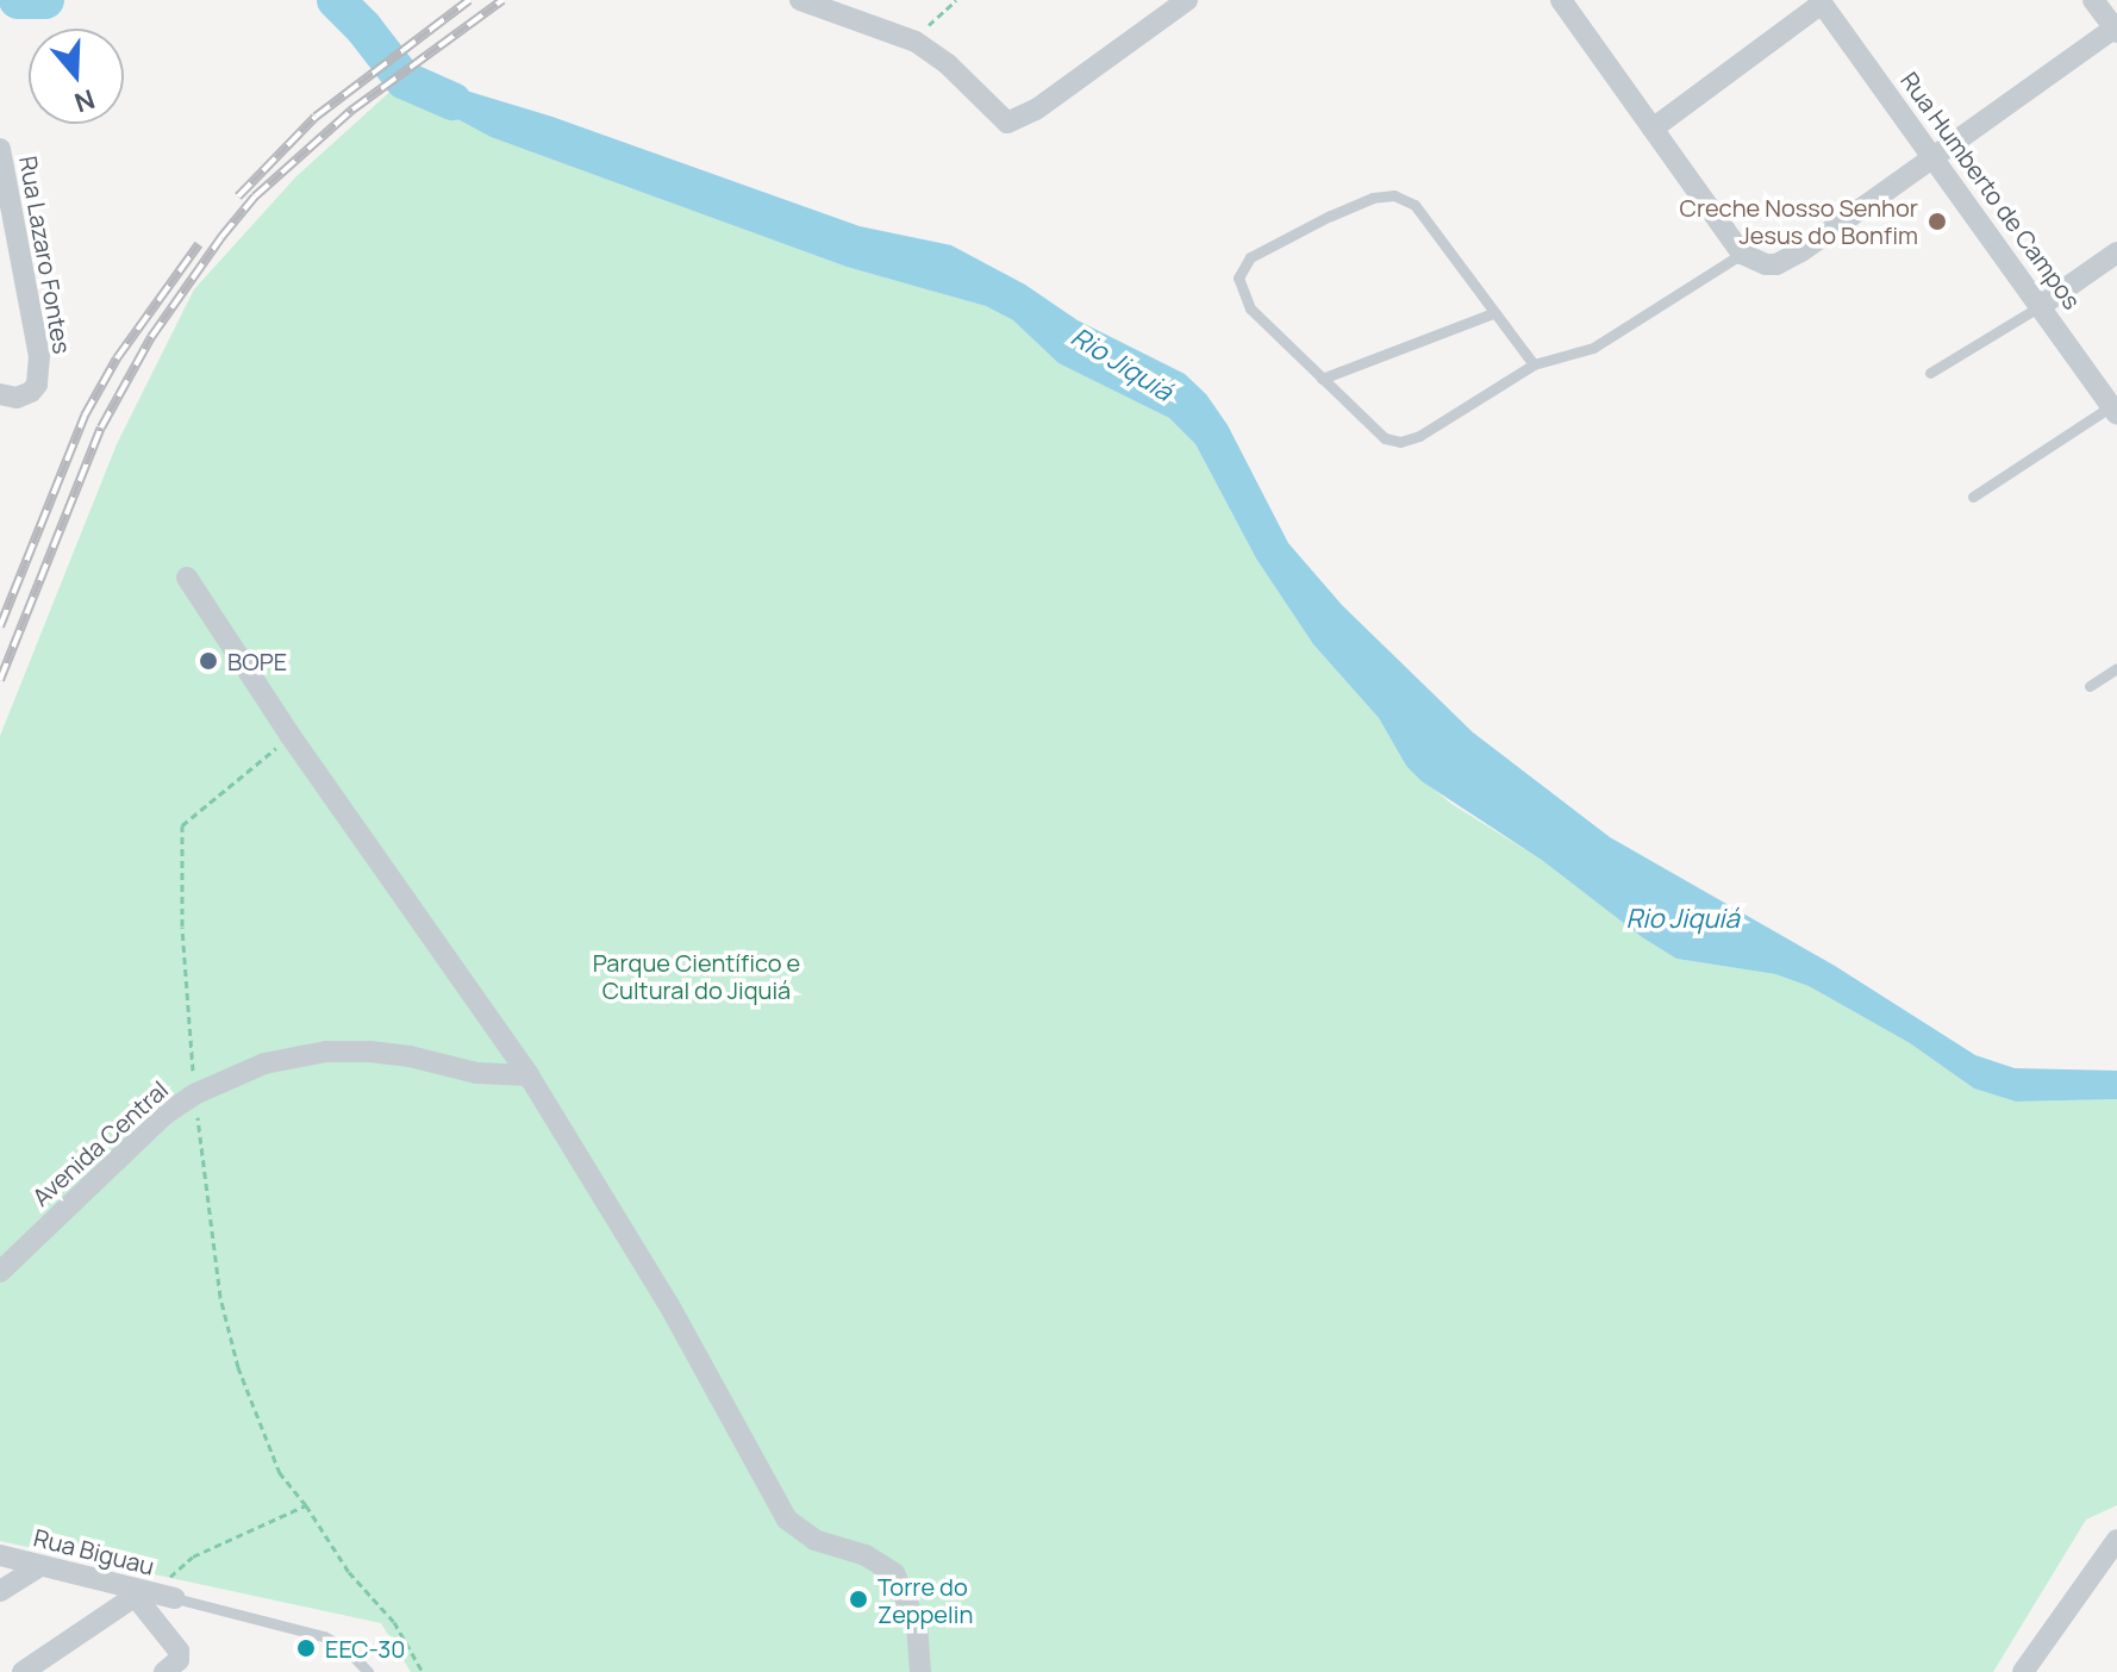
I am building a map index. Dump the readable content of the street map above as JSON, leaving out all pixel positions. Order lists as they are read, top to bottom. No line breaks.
{"streets":{"street":["Rua Humberto de Campos","Rua Lazaro Fontes","Avenida Central","Rua Biguau"]},"water":["Rio Jiquiá"],"parks":["Parque Científico e Cultural do Jiquiá"],"places":["Creche Nosso Senhor Jesus do Bonfim","BOPE","Torre do Zeppelin","EEC-30"],"north":"bottom"}
